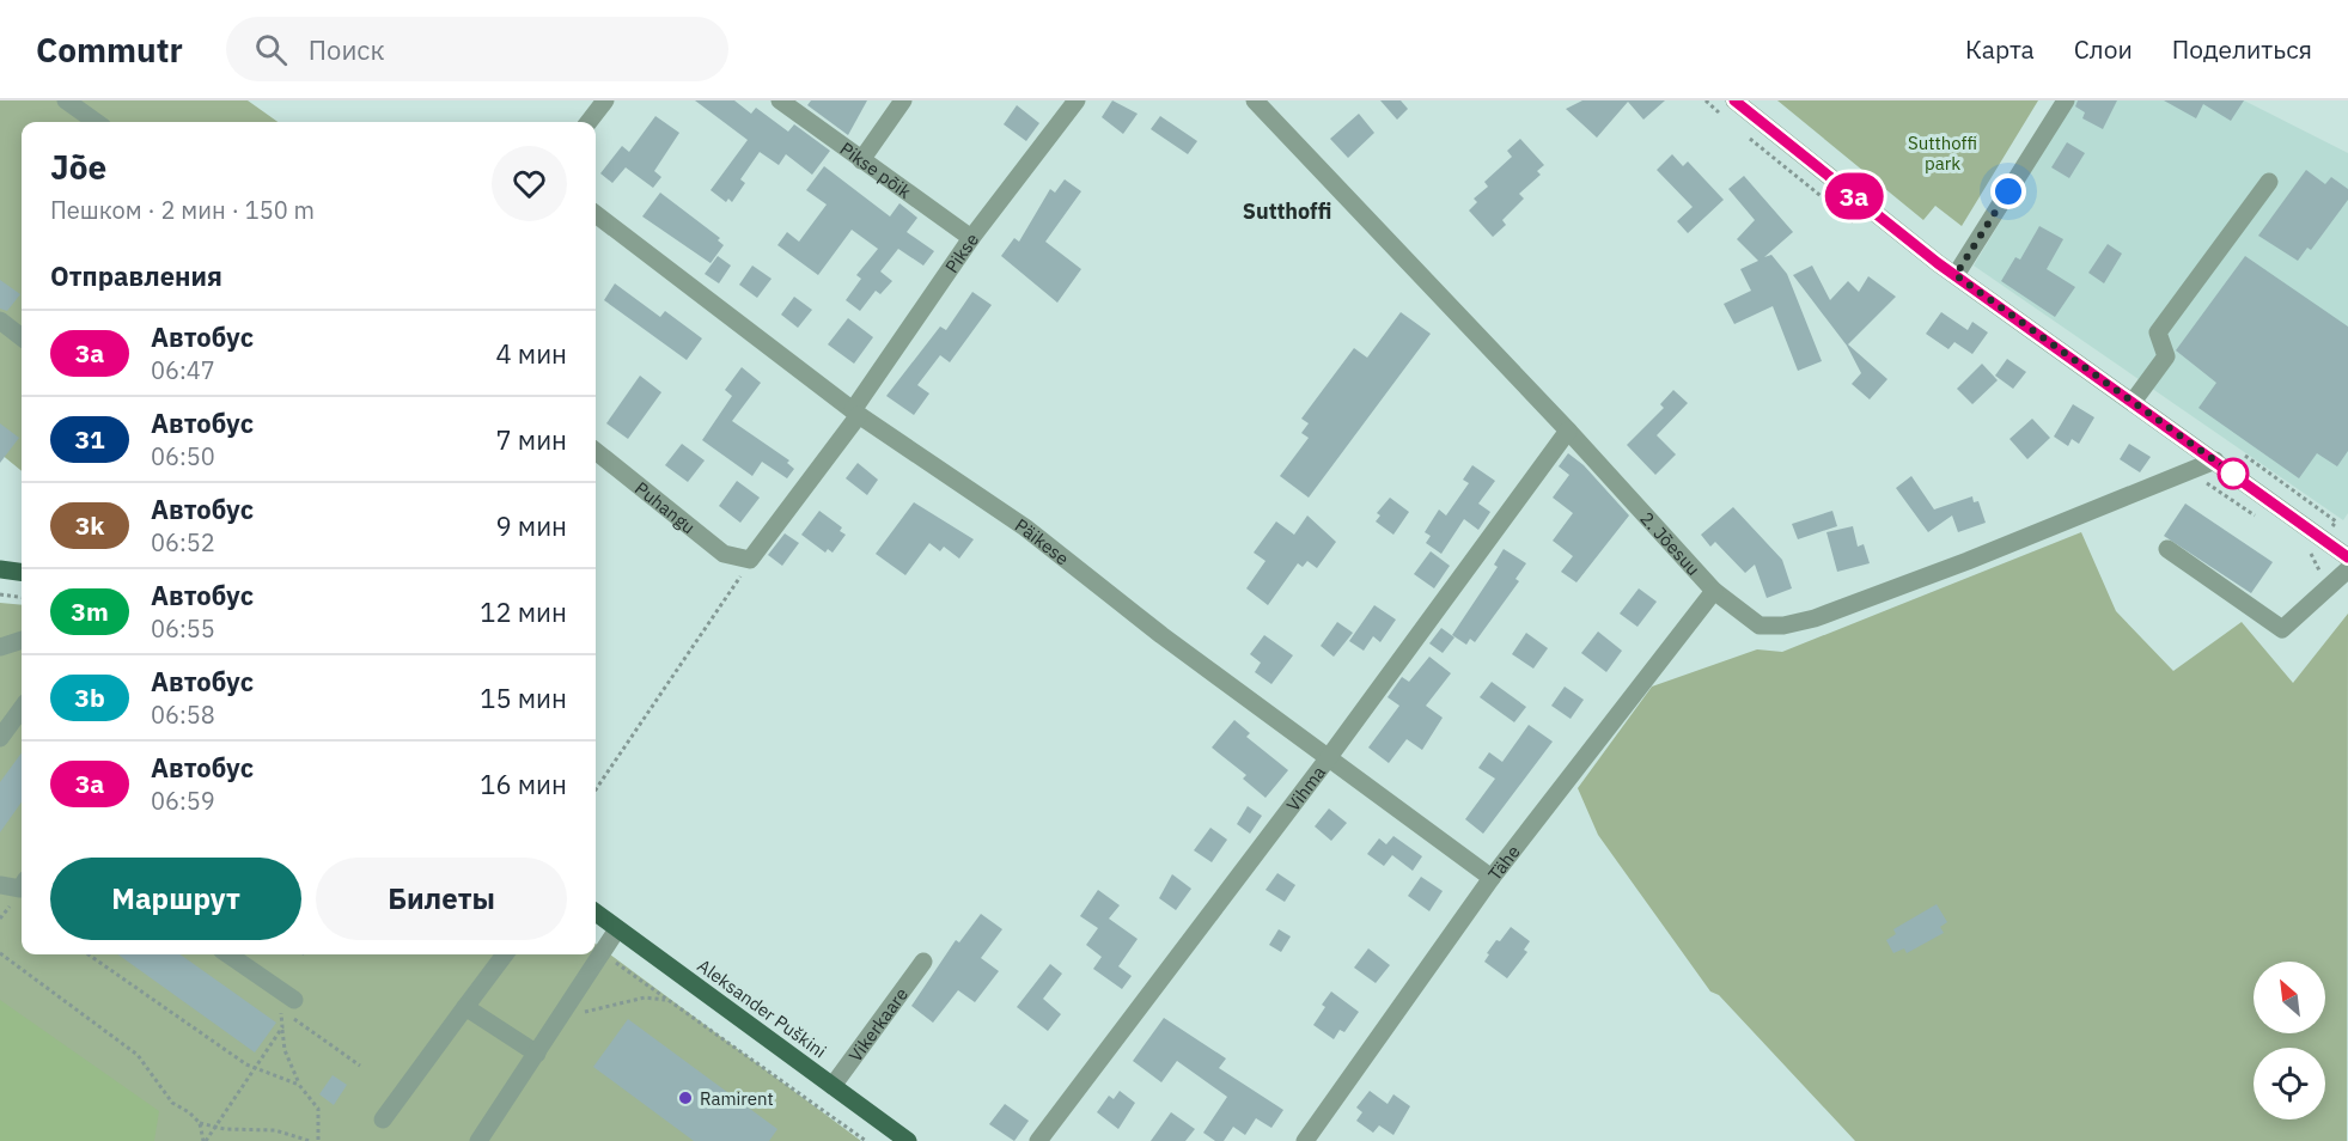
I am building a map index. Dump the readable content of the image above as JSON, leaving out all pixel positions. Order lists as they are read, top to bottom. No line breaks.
{"streets":{"main road":["Aleksander Puškini"],"street":["Pikse põik","Pikse","Puhangu","Päikese","2. Jõesuu","Vihma","Tähe","Vikerkaare"]},"crossings":[["Pikse põik","Pikse"],["Pikse","Puhangu"],["Pikse","Päikese"],["Päikese","Vihma"],["Päikese","Tähe"],["2. Jõesuu","Vihma"],["2. Jõesuu","Tähe"],["Aleksander Puškini","Vikerkaare"]],"districts":["Sutthoffi"],"parks":["Sutthoffi park"],"places":["Ramirent"],"lines":["bus line 3a"],"north":"top left","page":{"header":"Commutr","search":"Поиск","nav":["Карта","Слои","Поделиться"],"on_map":"3a","heading":[["Jõe","Пешком · 2 мин · 150 m"],"Отправления"],"list":[{"mark":"3a","name":"Автобус","note":"06:47","value":"4 мин"},{"mark":"31","name":"Автобус","note":"06:50","value":"7 мин"},{"mark":"3k","name":"Автобус","note":"06:52","value":"9 мин"},{"mark":"3m","name":"Автобус","note":"06:55","value":"12 мин"},{"mark":"3b","name":"Автобус","note":"06:58","value":"15 мин"},{"mark":"3a","name":"Автобус","note":"06:59","value":"16 мин"}],"buttons":["Маршрут","Билеты"]}}
